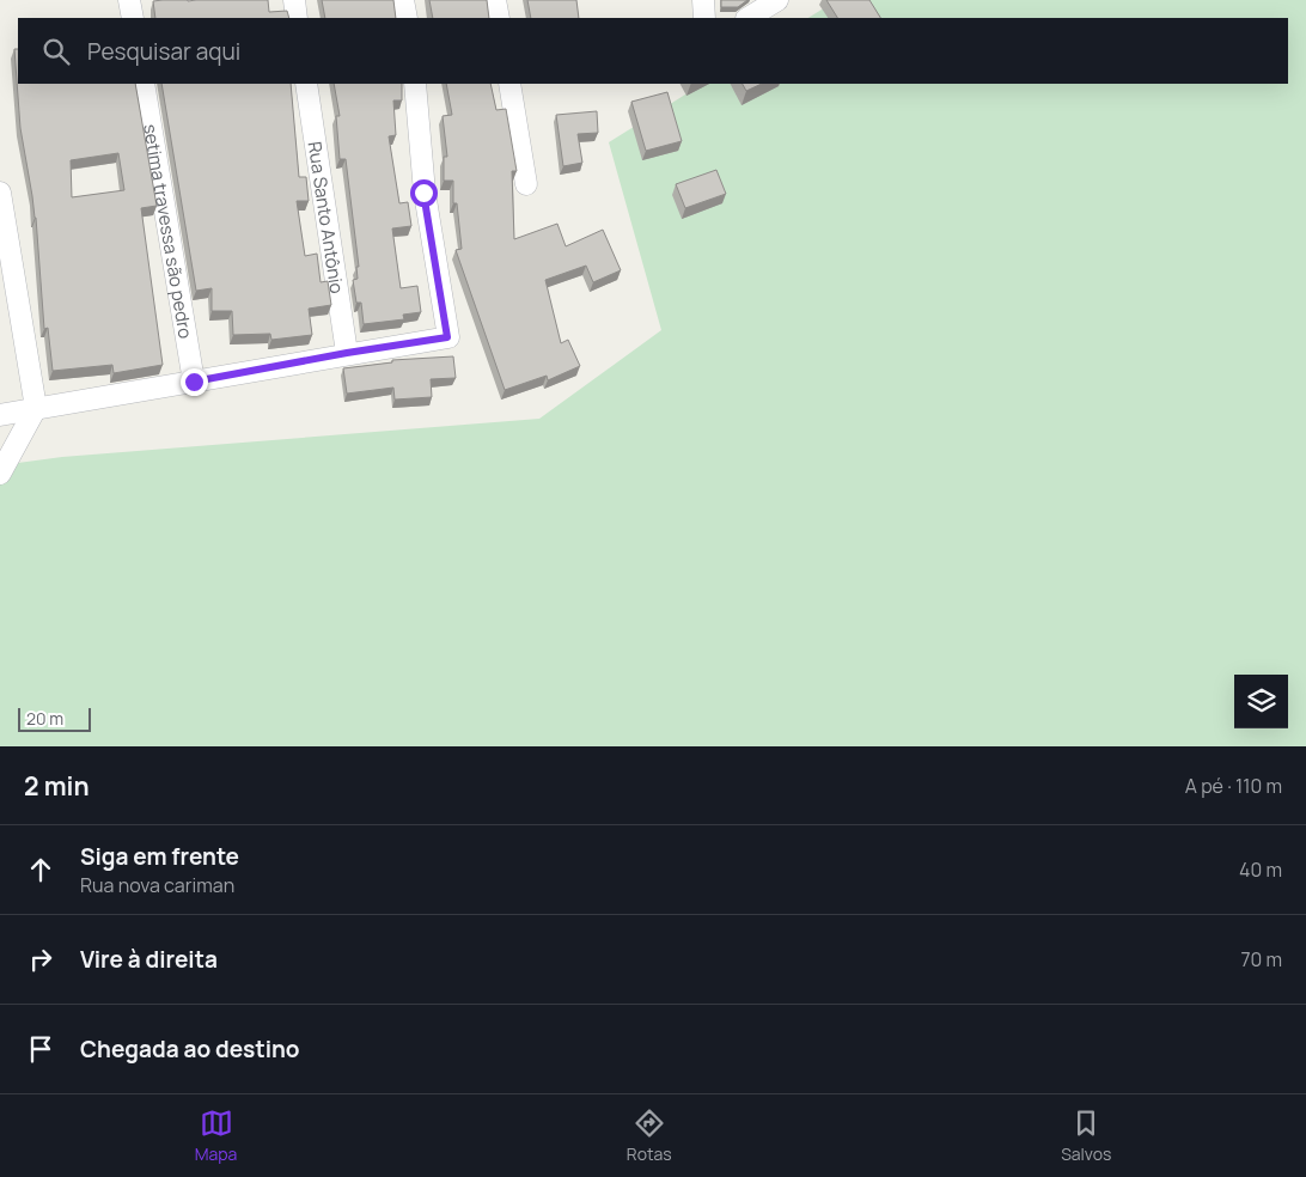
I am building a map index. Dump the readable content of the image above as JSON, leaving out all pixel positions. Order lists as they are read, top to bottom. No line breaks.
{"streets":{"street":["Rua Santo Antônio","setima travessa são pedro"]},"scale_bar":"20 m","page":{"search":"Pesquisar aqui","scale":"20 m","heading":["2 min","A pé · 110 m"],"list":[["Siga em frente","Rua nova cariman","40 m"],["Vire à direita","70 m"],"Chegada ao destino"],"nav":["Mapa","Rotas","Salvos"]}}
